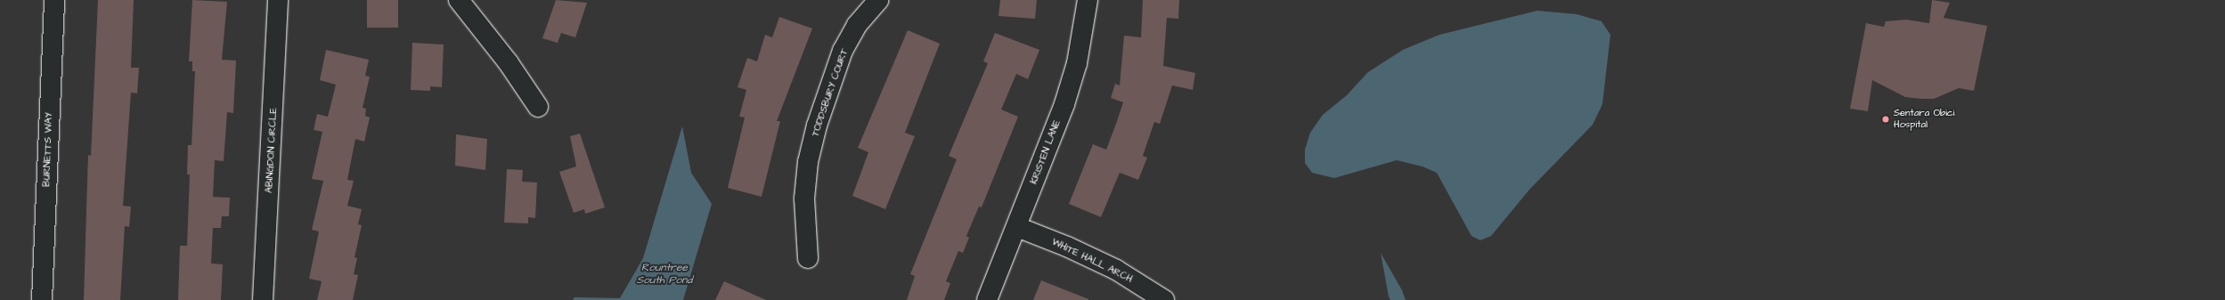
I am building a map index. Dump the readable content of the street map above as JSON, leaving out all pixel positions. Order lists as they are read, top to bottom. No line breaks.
{"streets":{"street":["TODDSBURY COURT","BURNETTS WAY","ABINGDON CIRCLE","KRISTEN LANE","WHITE HALL ARCH"]},"crossings":[["KRISTEN LANE","WHITE HALL ARCH"]],"water":["Rountree South Pond"],"places":["Sentara Obici Hospital"]}
